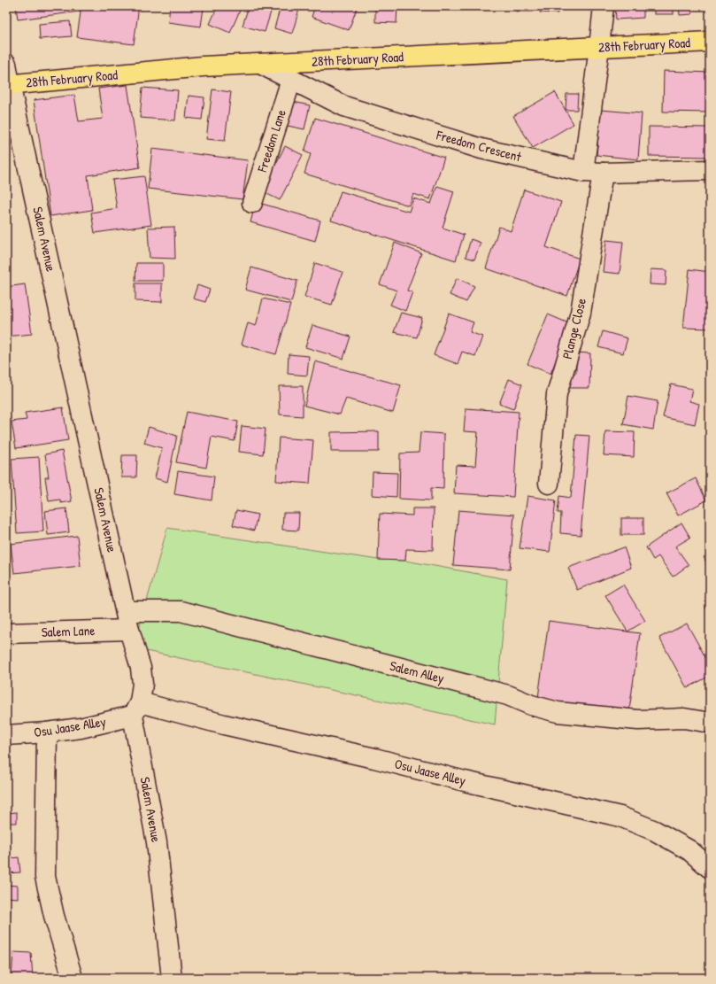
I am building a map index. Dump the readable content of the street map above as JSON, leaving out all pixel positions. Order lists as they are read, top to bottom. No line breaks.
{"streets":{"main road":["28th February Road"],"street":["Freedom Lane","Freedom Crescent","Salem Avenue","Plange Close","Salem Lane","Salem Alley","Osu Jaase Alley"]},"crossings":[["28th February Road","Freedom Crescent"],["28th February Road","Salem Avenue"],["Freedom Lane","Freedom Crescent"],["Freedom Crescent","Plange Close"],["Salem Avenue","Salem Lane"],["Salem Avenue","Salem Alley"],["Salem Avenue","Osu Jaase Alley"],["Salem Lane","Salem Alley"]]}
